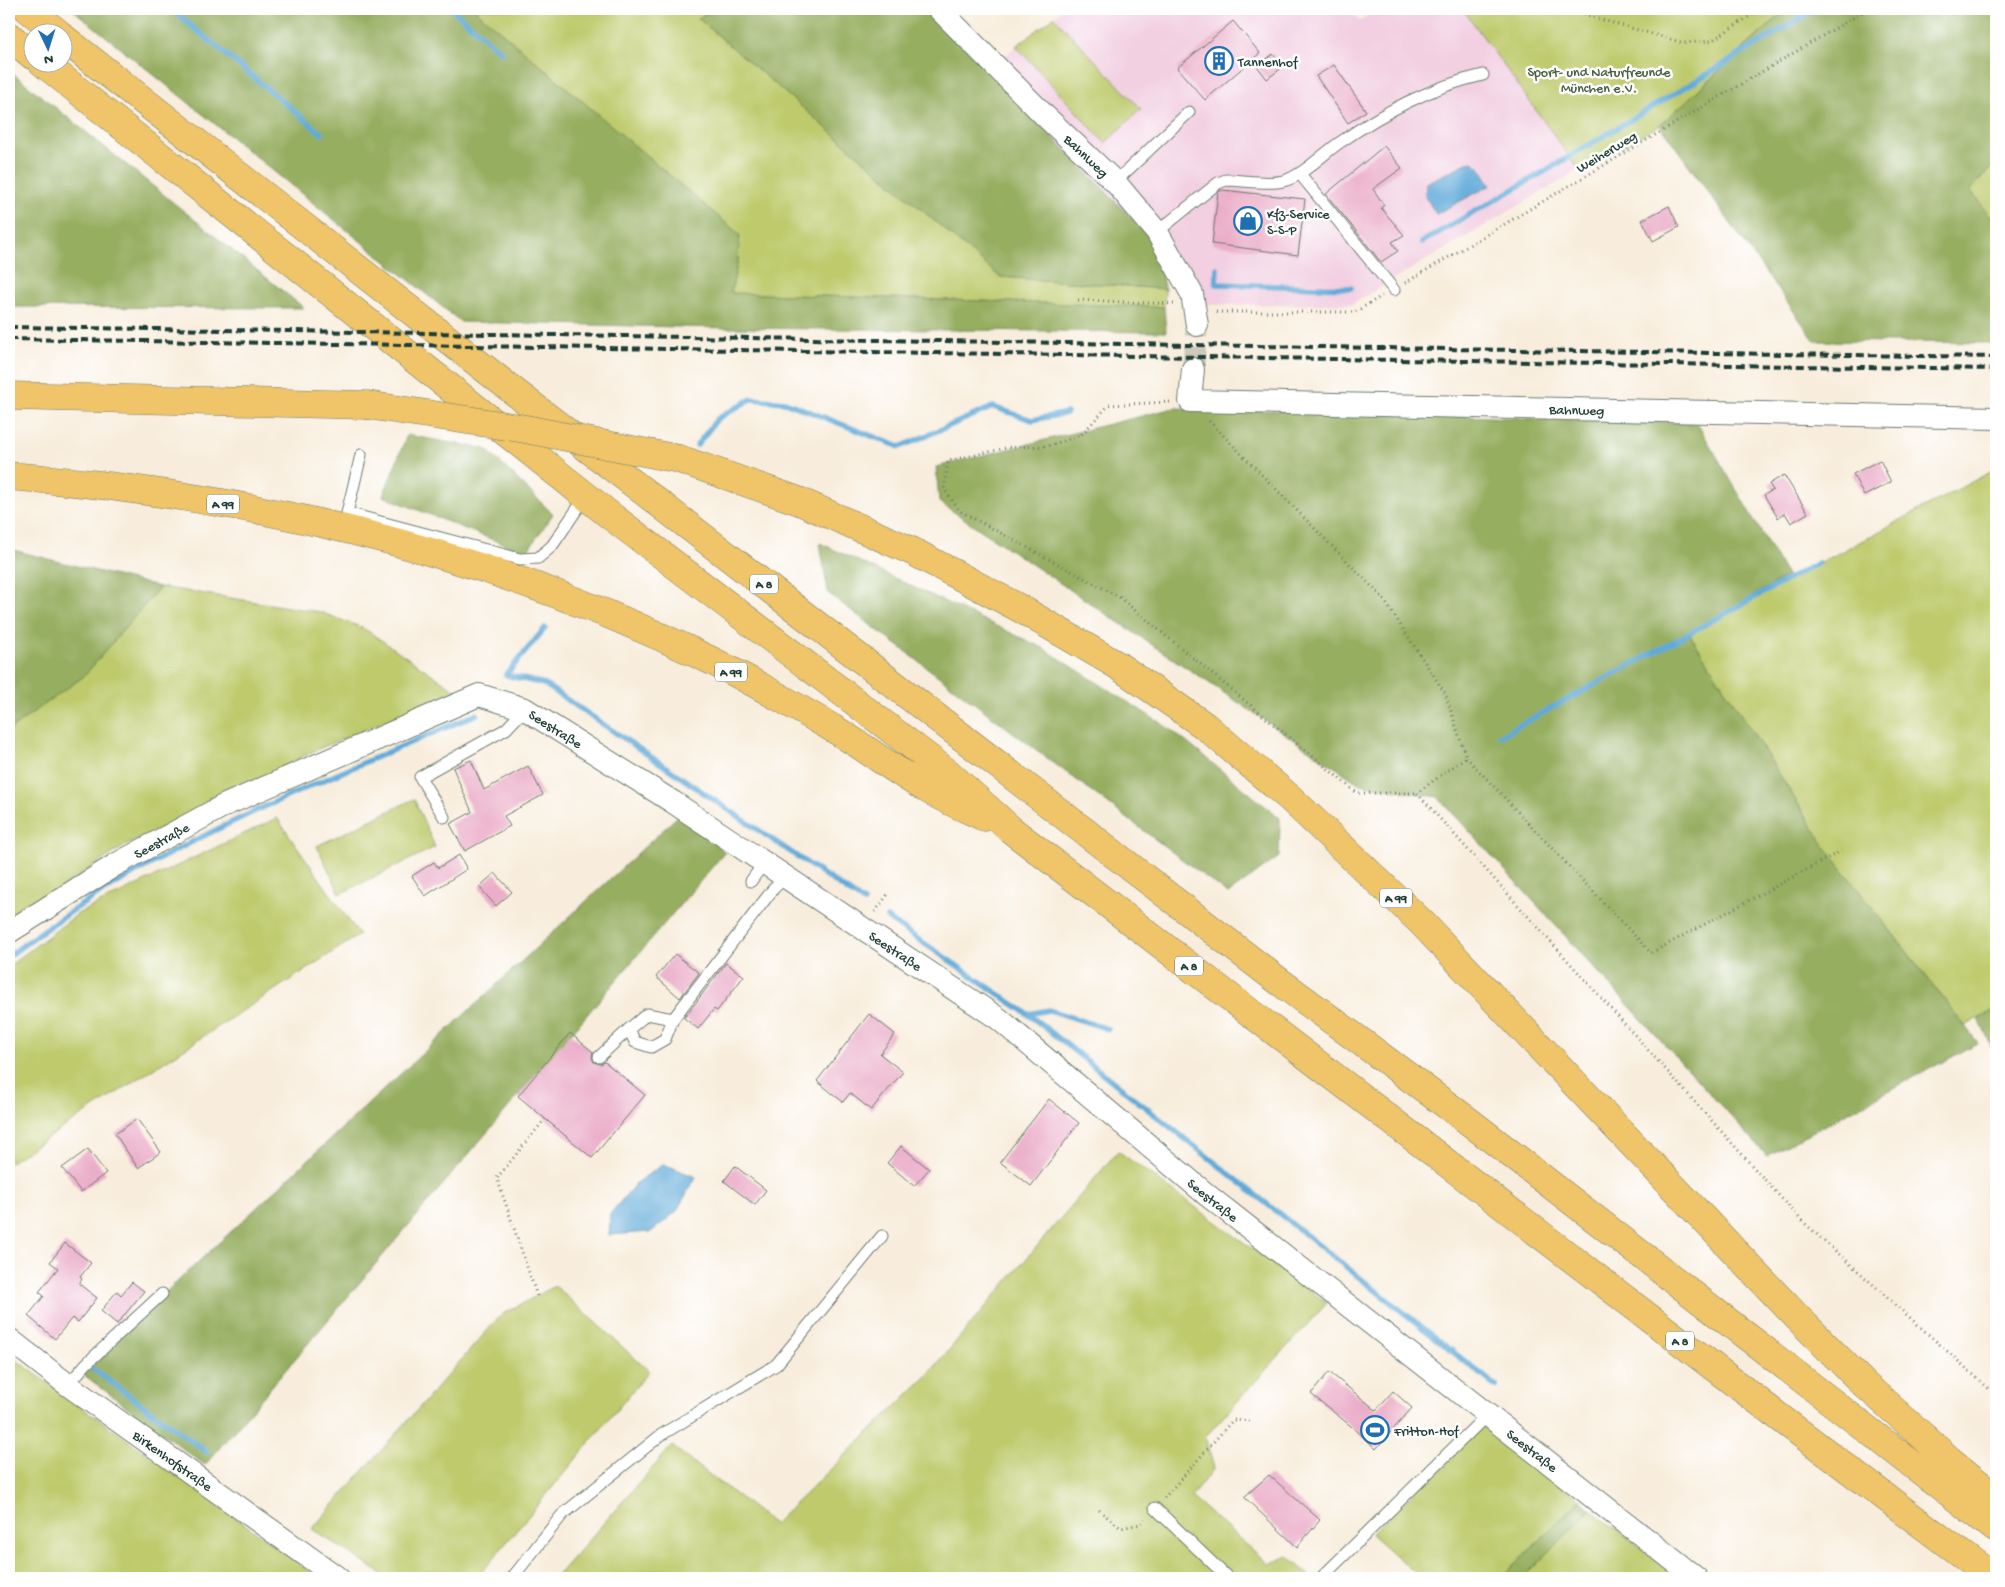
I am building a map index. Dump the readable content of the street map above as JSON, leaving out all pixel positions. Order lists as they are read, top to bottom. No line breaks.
{"streets":{"highway":["A 99","A 8"],"street":["Bahnweg","Seestraße","Birkenhofstraße"],"path":["Weiherweg"]},"crossings":[["Weiherweg","Bahnweg"],["A 99","A 8"]],"parks":["Sport- und Naturfreunde München e.V."],"places":{"building":["Tannenhof"],"shop":["Kfz-Service S-S-P"],"sports":["Fritton-Hof"]},"north":"bottom"}
